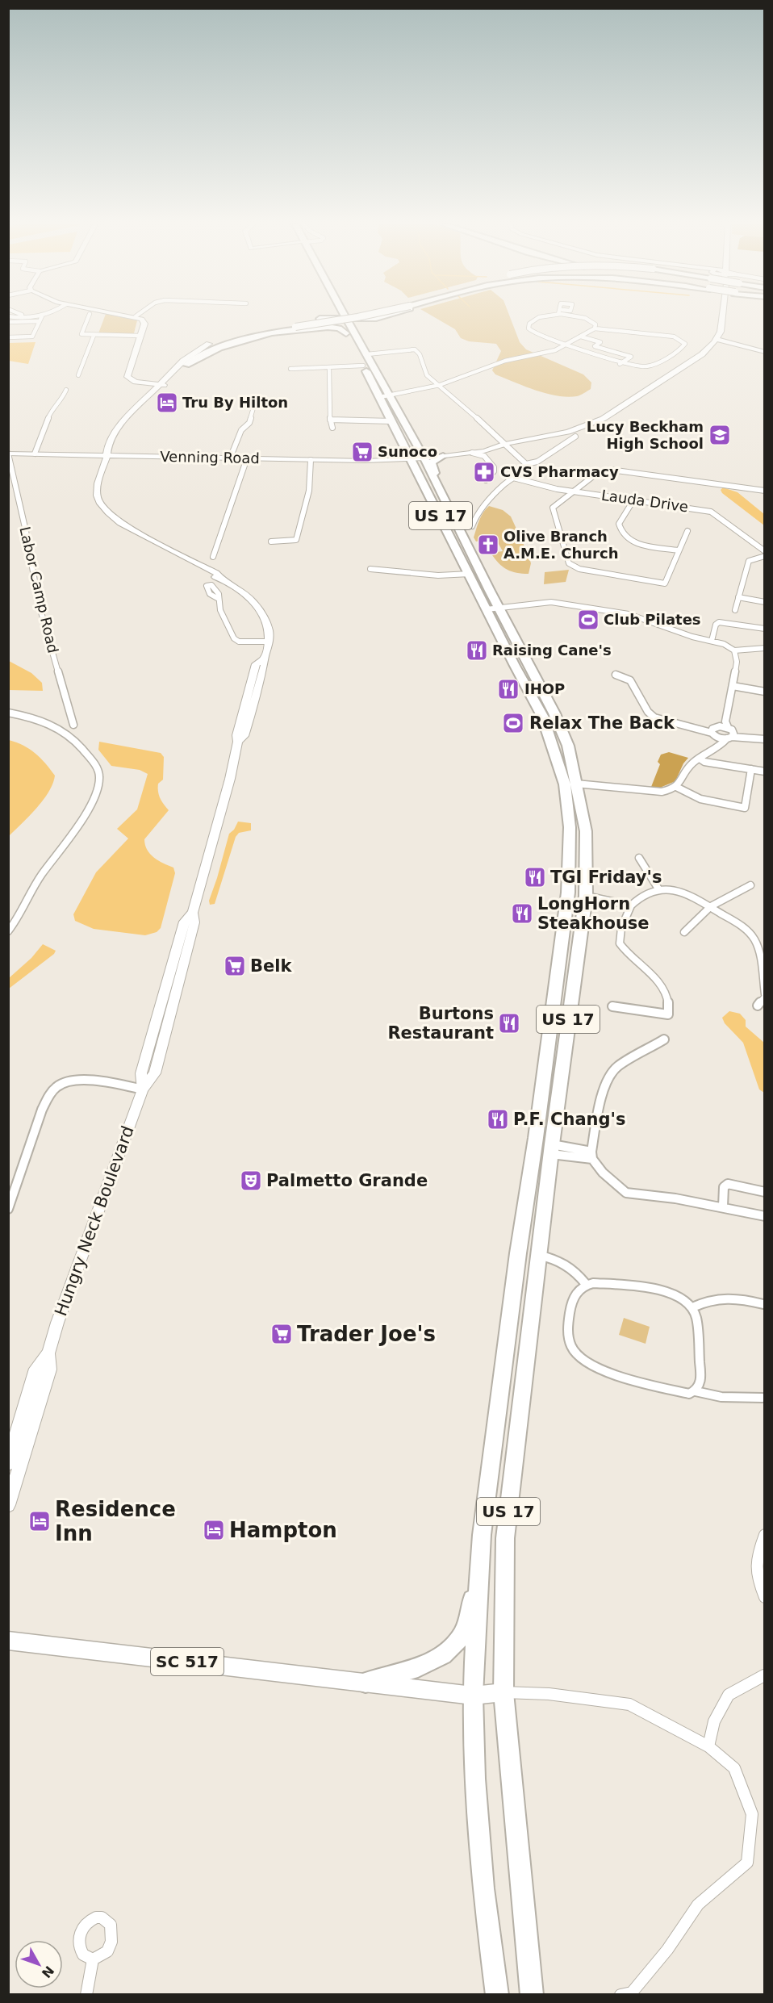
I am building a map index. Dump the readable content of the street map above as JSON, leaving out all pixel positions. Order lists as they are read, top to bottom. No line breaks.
{"streets":{"highway":["US 17"],"main road":["Venning Road","Hungry Neck Boulevard","SC 517"],"street":["Lauda Drive","Labor Camp Road"]},"crossings":[["Venning Road","US 17"],["Venning Road","Labor Camp Road"],["Venning Road","Hungry Neck Boulevard"],["US 17","SC 517"]],"places":{"hotel":["Tru By Hilton","Residence Inn","Hampton"],"school or university":["Lucy Beckham High School"],"supermarket":["Sunoco","Belk","Trader Joe's"],"pharmacy":["CVS Pharmacy"],"church":["Olive Branch A.M.E. Church"],"sports":["Club Pilates","Relax The Back"],"restaurant":["Raising Cane's","IHOP","TGI Friday's","LongHorn Steakhouse","Burtons Restaurant","P.F. Chang's"],"theatre":["Palmetto Grande"]},"north":"bottom right"}
